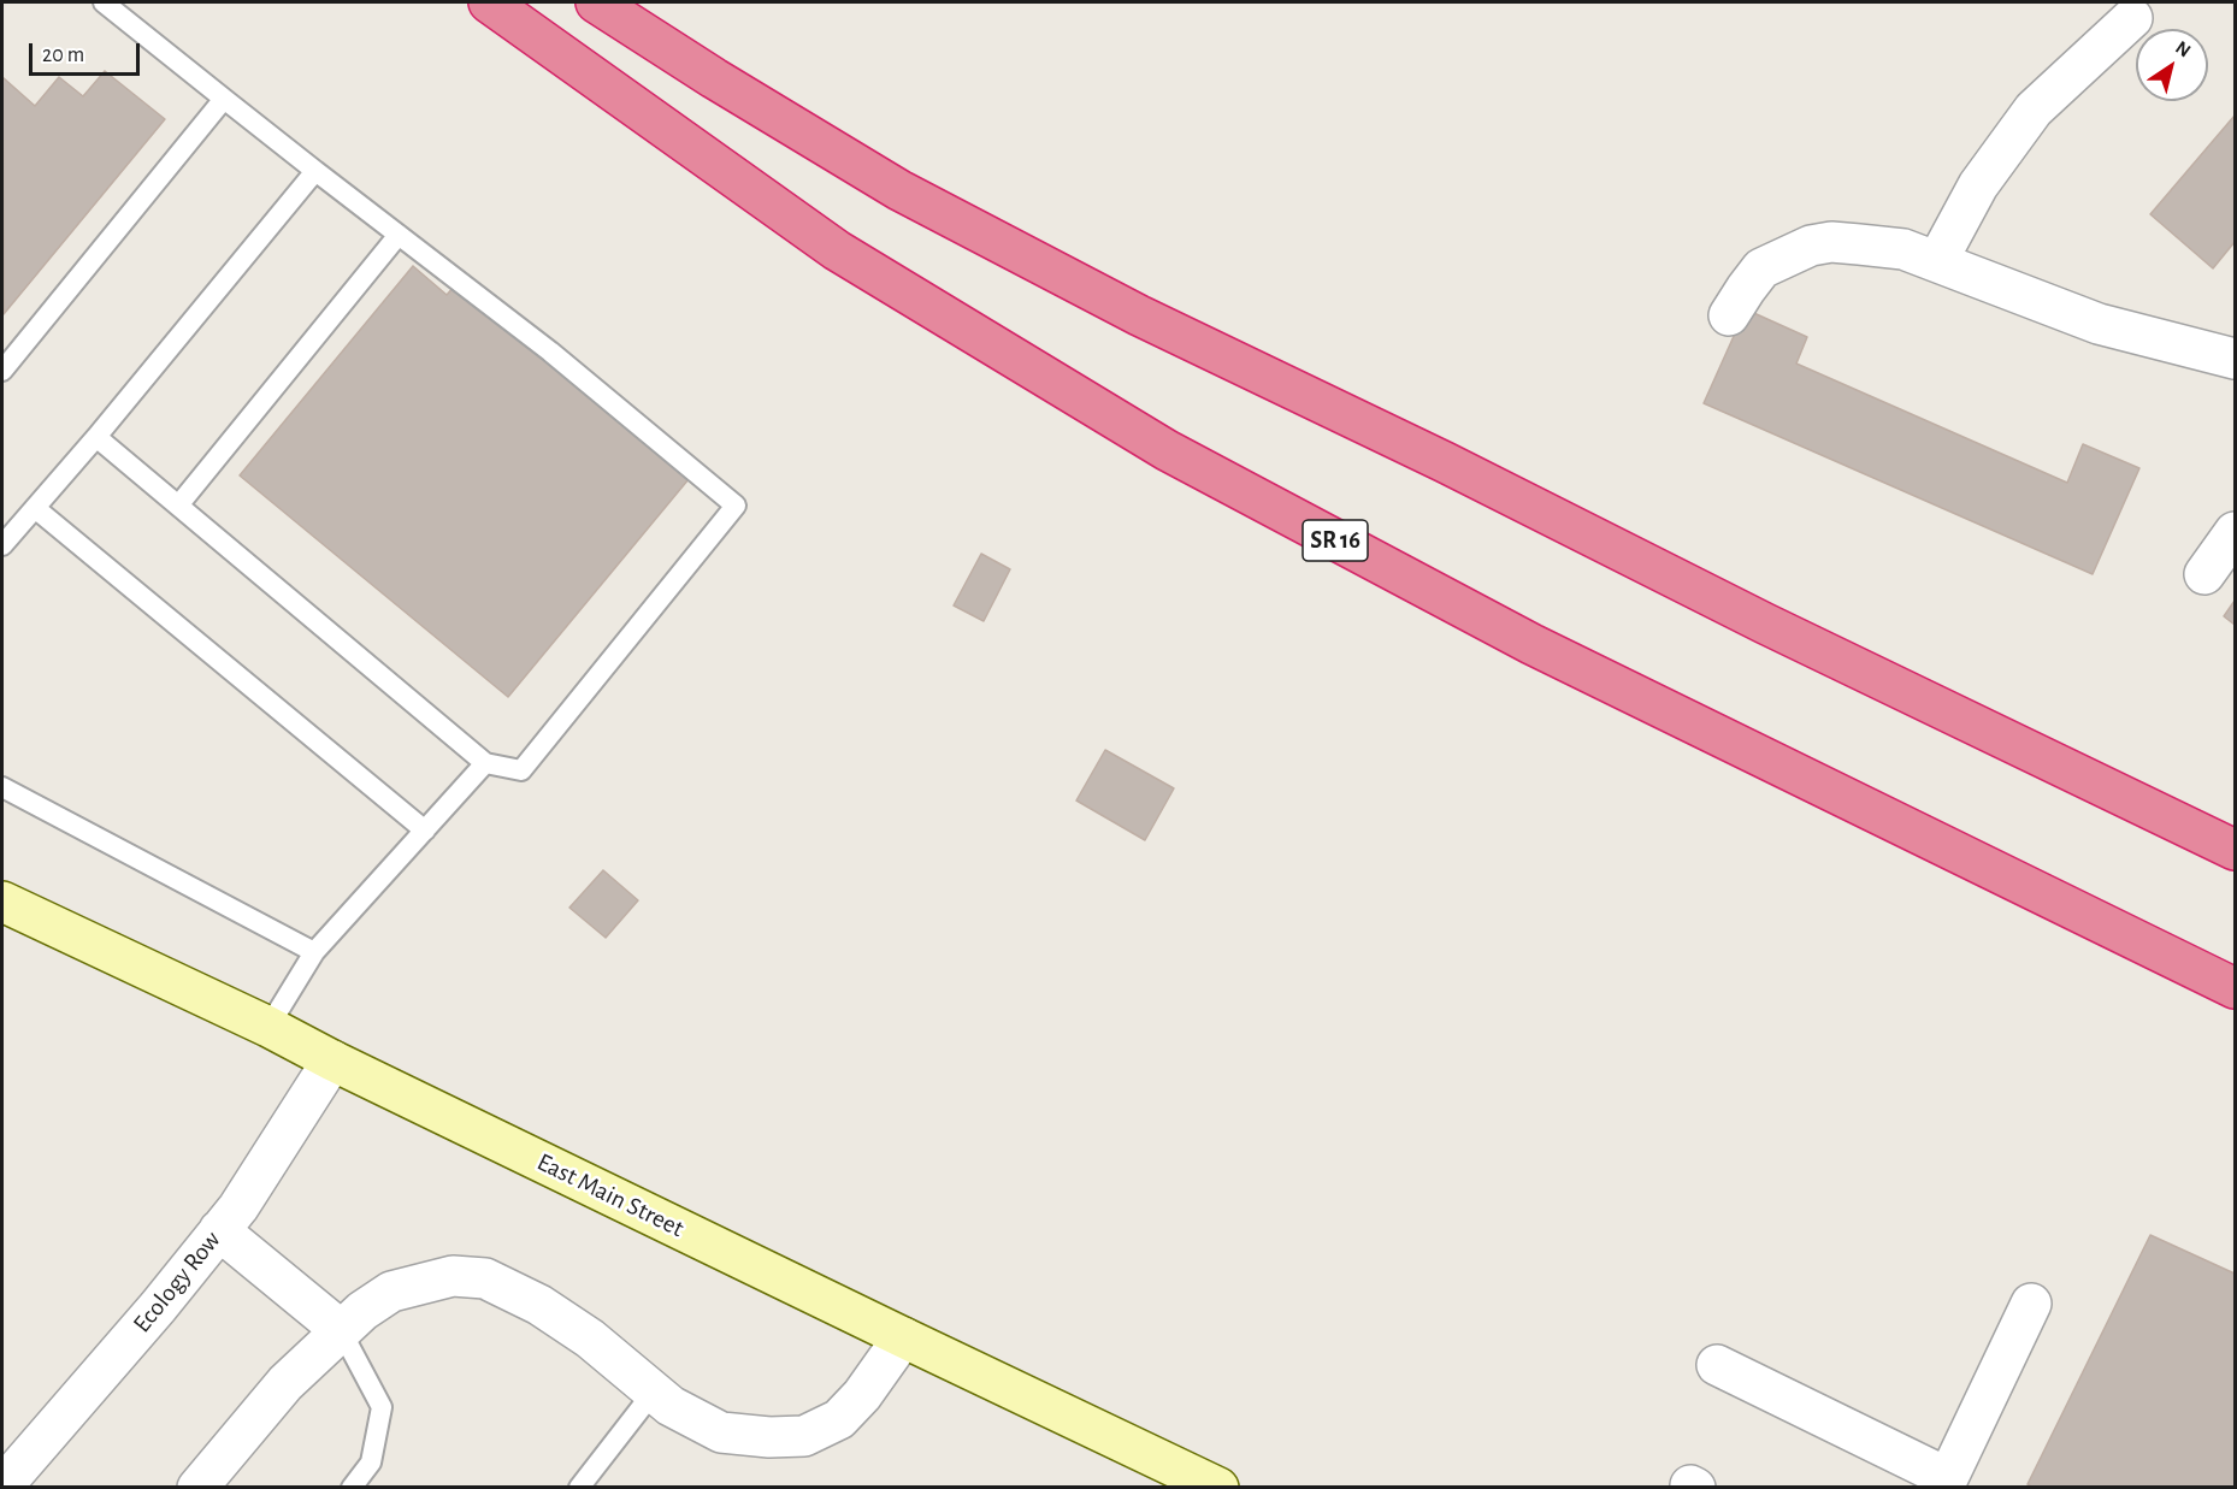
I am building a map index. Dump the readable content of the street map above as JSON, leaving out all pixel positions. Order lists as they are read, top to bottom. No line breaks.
{"streets":{"highway":["SR 16"],"main road":["East Main Street"],"street":["Ecology Row"]},"crossings":[["East Main Street","Ecology Row"]],"scale_bar":"20 m","north":"top right"}
